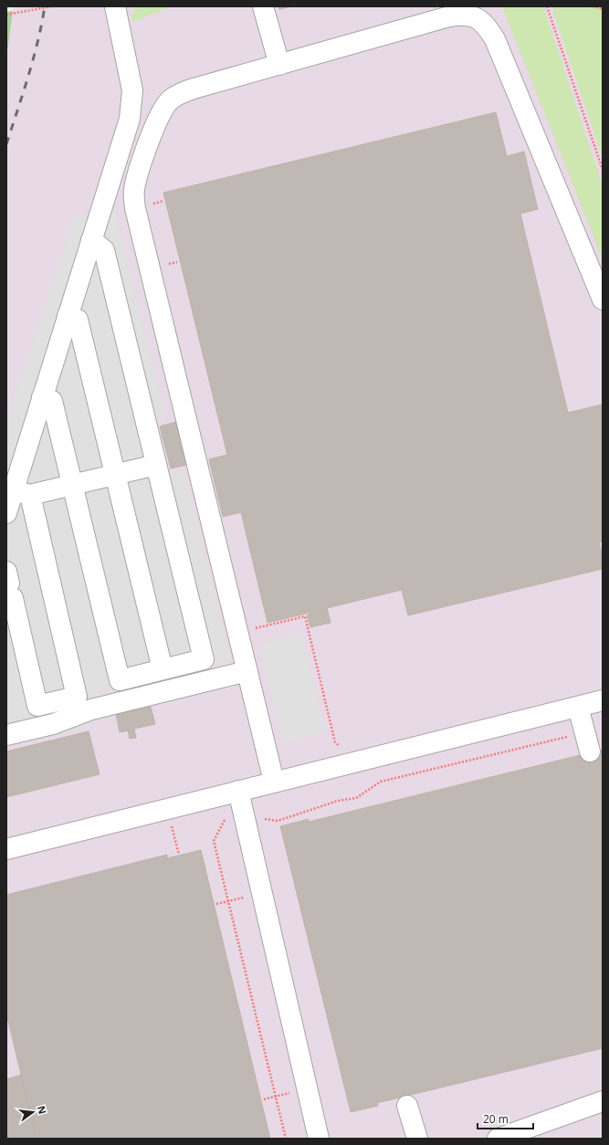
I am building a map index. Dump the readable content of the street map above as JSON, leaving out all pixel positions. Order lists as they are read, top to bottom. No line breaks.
{"scale_bar":"20 m","north":"right"}
